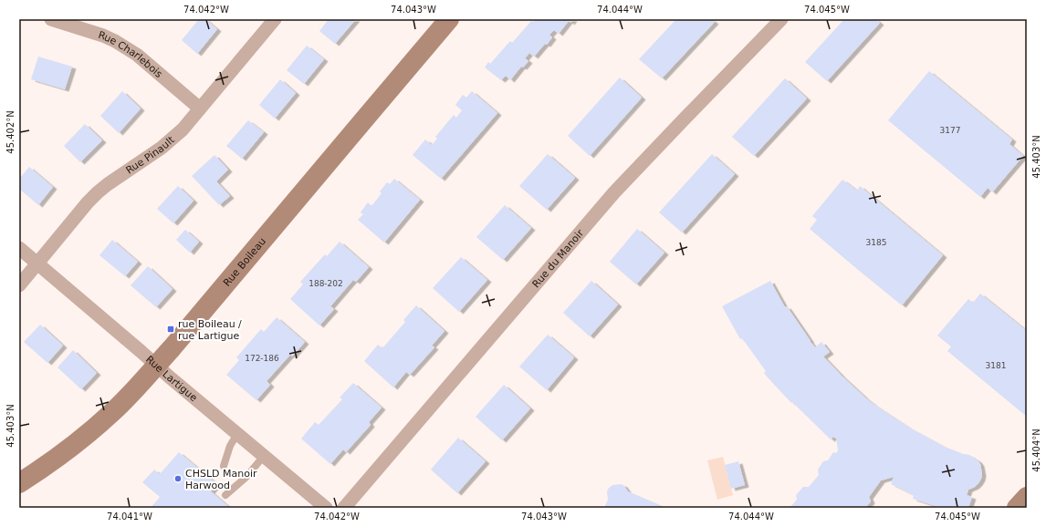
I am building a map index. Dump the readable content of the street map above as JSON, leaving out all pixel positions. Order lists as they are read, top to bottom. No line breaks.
{"streets":{"street":["Rue Charlebois","Rue Pinault","Rue du Manoir","Rue Boileau","Rue Lartigue"]},"crossings":[["Rue Charlebois","Rue Pinault"],["Rue Pinault","Rue Lartigue"],["Rue Boileau","Rue Lartigue"]],"places":{"transit":["rue Boileau / rue Lartigue"],"other":["CHSLD Manoir Harwood"]},"house_numbers":["3177","3185","188-202","172-186","3181"],"coordinates":["74.042°W","74.043°W","74.044°W","74.045°W","45.402°N","45.403°N","45.404°N","74.041°W"]}
